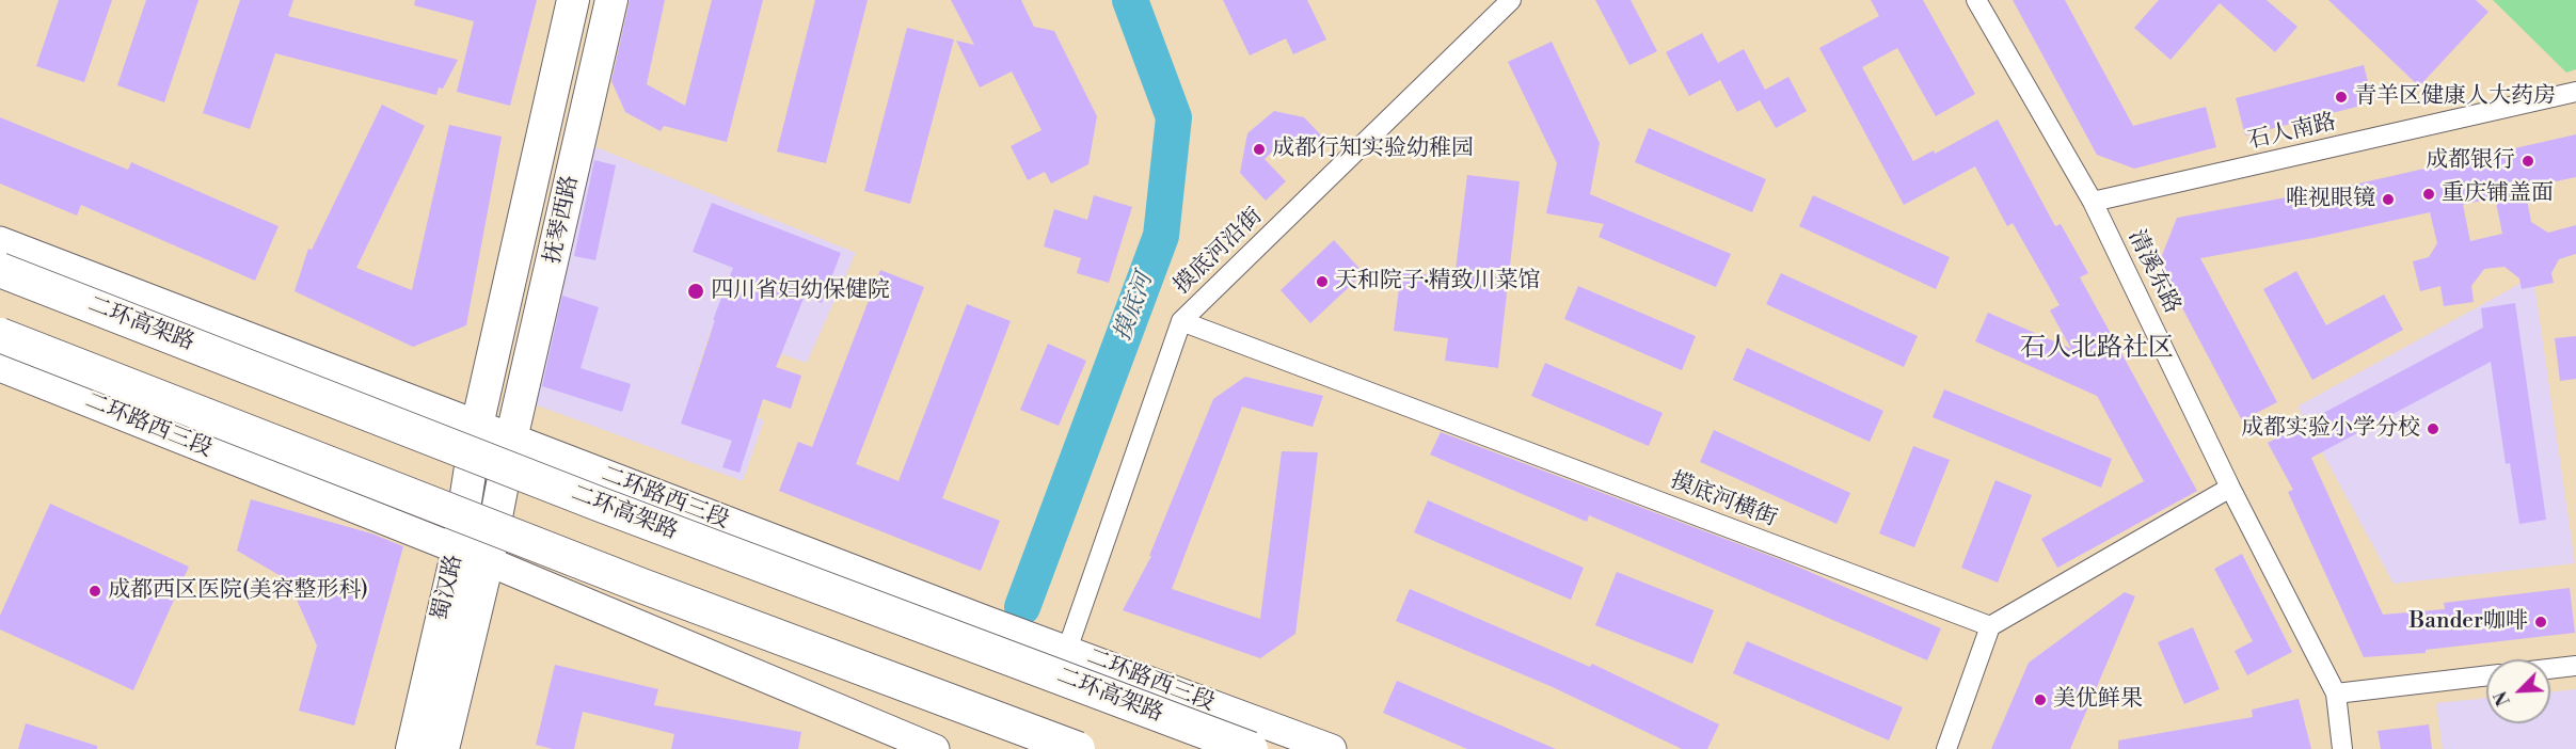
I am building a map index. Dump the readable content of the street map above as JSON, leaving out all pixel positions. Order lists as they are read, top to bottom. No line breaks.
{"streets":{"highway":["二环高架路"],"main road":["抚琴西路","二环路西三段","蜀汉路"],"street":["石人南路","摸底河沿街","清溪东路","摸底河横街"]},"crossings":[["石人南路","清溪东路"],["抚琴西路","二环路西三段"],["抚琴西路","蜀汉路"],["摸底河沿街","二环路西三段"],["摸底河沿街","摸底河横街"],["二环路西三段","蜀汉路"]],"districts":["石人北路社区"],"water":["摸底河"],"places":["青羊区健康人大药房","成都行知实验幼稚园","成都银行","重庆铺盖面","唯视眼镜","天和院子·精致川菜馆","四川省妇幼保健院","成都实验小学分校","成都西区医院(美容整形科)","Bander咖啡","美优鲜果"],"north":"bottom left"}
